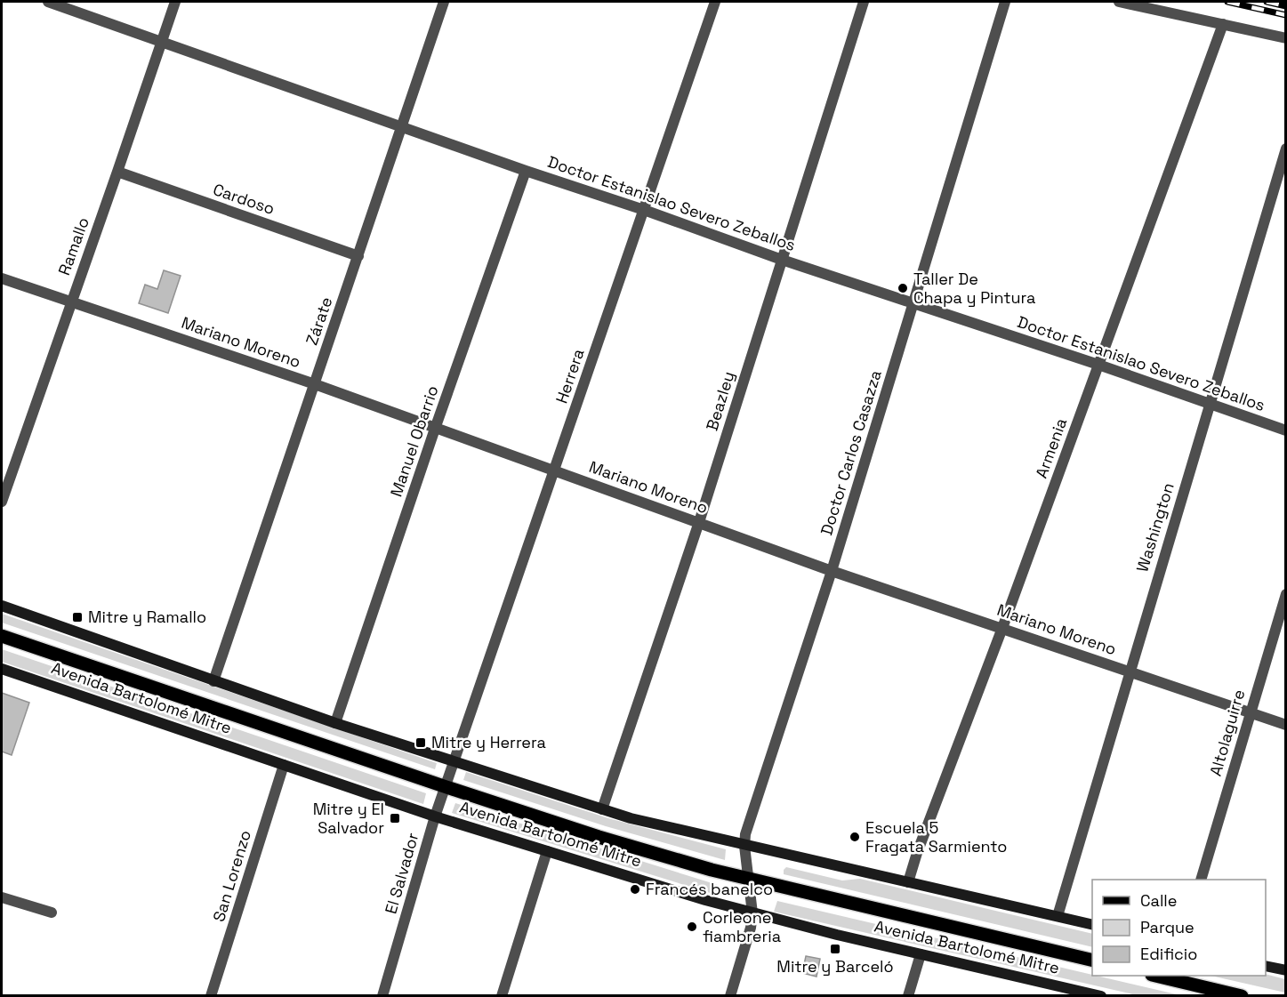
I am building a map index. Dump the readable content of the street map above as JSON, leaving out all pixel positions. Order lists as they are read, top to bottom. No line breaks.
{"streets":{"main road":["Avenida Bartolomé Mitre"],"street":["Cardoso","Doctor Estanislao Severo Zeballos","Ramallo","Zárate","Mariano Moreno","Herrera","Beazley","Manuel Obarrio","Armenia","Doctor Carlos Casazza","Washington","Altolaguirre","El Salvador","San Lorenzo"]},"crossings":[["Cardoso","Ramallo"],["Cardoso","Zárate"],["Doctor Estanislao Severo Zeballos","Ramallo"],["Doctor Estanislao Severo Zeballos","Zárate"],["Doctor Estanislao Severo Zeballos","Herrera"],["Doctor Estanislao Severo Zeballos","Beazley"],["Doctor Estanislao Severo Zeballos","Manuel Obarrio"],["Doctor Estanislao Severo Zeballos","Armenia"],["Doctor Estanislao Severo Zeballos","Doctor Carlos Casazza"],["Doctor Estanislao Severo Zeballos","Washington"],["Ramallo","Mariano Moreno"],["Zárate","Mariano Moreno"],["Mariano Moreno","Herrera"],["Mariano Moreno","Beazley"],["Mariano Moreno","Manuel Obarrio"],["Mariano Moreno","Armenia"],["Mariano Moreno","Doctor Carlos Casazza"],["Mariano Moreno","Washington"],["Mariano Moreno","Altolaguirre"],["Herrera","El Salvador"],["Doctor Carlos Casazza","Avenida Bartolomé Mitre"],["Avenida Bartolomé Mitre","El Salvador"],["Avenida Bartolomé Mitre","San Lorenzo"]],"places":{"other":["Taller De Chapa y Pintura","Escuela 5 Fragata Sarmiento","Francés banelco","Corleone fiambreria"],"transit":["Mitre y Ramallo","Mitre y Herrera","Mitre y El Salvador","Mitre y Barceló"]},"legend":["Calle","Parque","Edificio"]}
